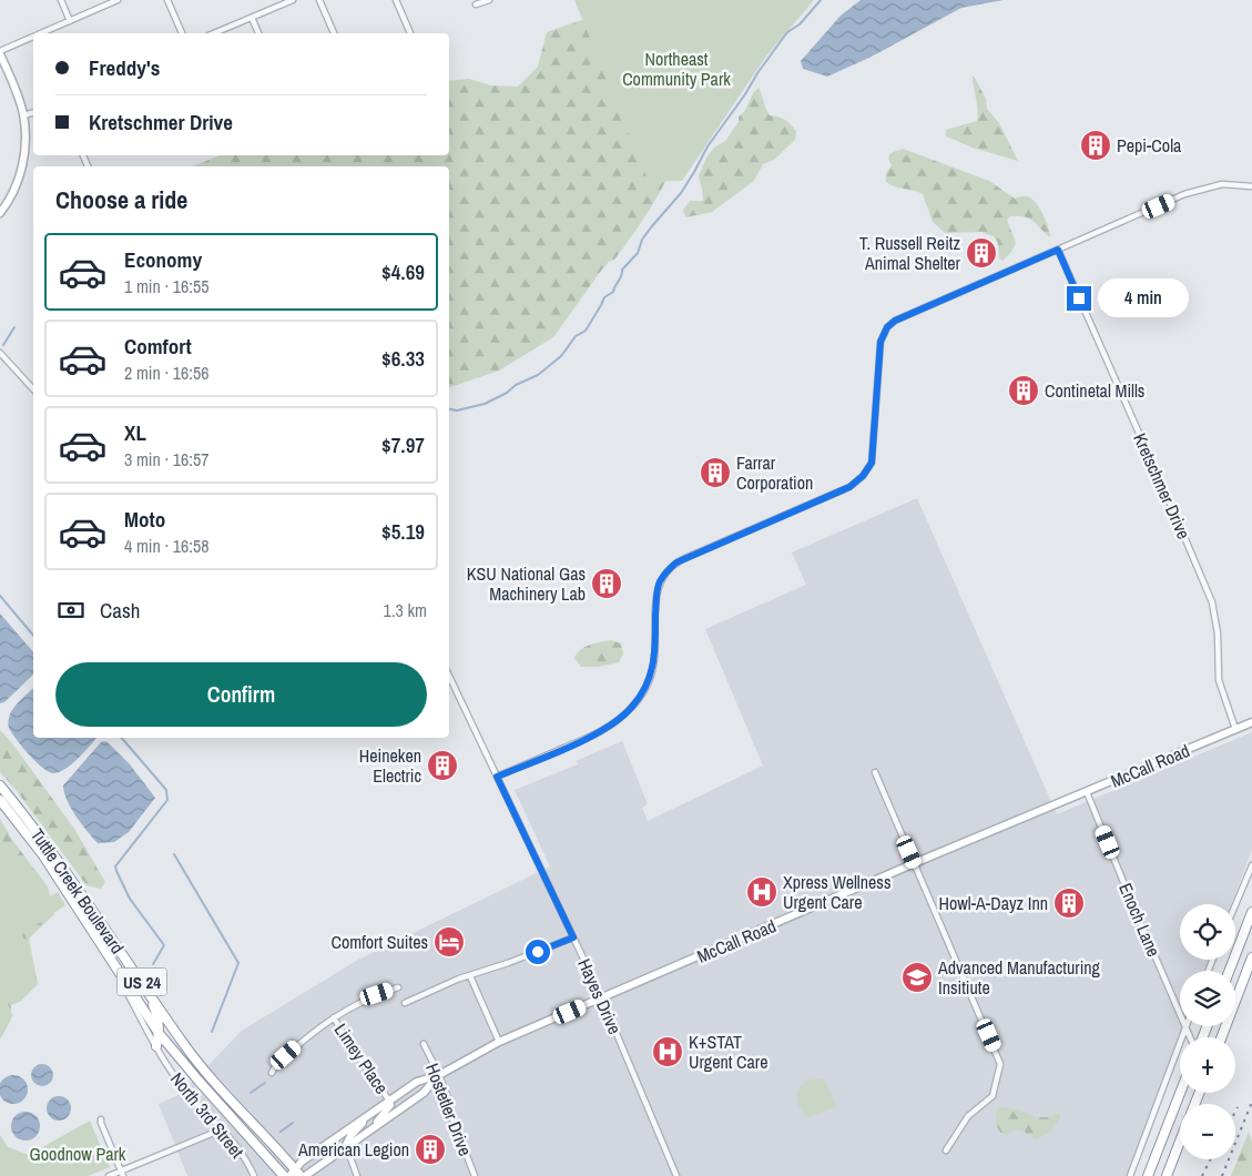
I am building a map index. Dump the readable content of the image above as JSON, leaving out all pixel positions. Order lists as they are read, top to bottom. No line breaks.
{"streets":{"highway":["Tuttle Creek Boulevard","US 24"],"main road":["McCall Road"],"street":["Kretschmer Drive","Enoch Lane","Hayes Drive","Limey Place","Hostetler Drive","North 3rd Street"]},"crossings":[["Kretschmer Drive","McCall Road"],["McCall Road","Tuttle Creek Boulevard"],["McCall Road","Enoch Lane"],["McCall Road","Hayes Drive"],["McCall Road","Limey Place"],["McCall Road","Hostetler Drive"],["Tuttle Creek Boulevard","North 3rd Street"]],"parks":["Northeast Community Park","Goodnow Park"],"places":{"building":["Pepi-Cola","T. Russell Reitz Animal Shelter","Continetal Mills","Farrar Corporation","KSU National Gas Machinery Lab","Heineken Electric","Howl-A-Dayz Inn","American Legion"],"hospital":["Xpress Wellness Urgent Care","K+STAT Urgent Care"],"hotel":["Comfort Suites"],"school or university":["Advanced Manufacturing Insitiute"]},"page":{"banner":["Freddy's","Kretschmer Drive"],"heading":"Choose a ride","list":[{"name":"Economy","note":"1 min · 16:55","value":"$4.69"},{"name":"Comfort","note":"2 min · 16:56","value":"$6.33"},{"name":"XL","note":"3 min · 16:57","value":"$7.97"},{"name":"Moto","note":"4 min · 16:58","value":"$5.19"}],"bubble":"4 min","pay":["Cash","1.3 km"],"buttons":"Confirm","map_buttons":["+","−"]}}
